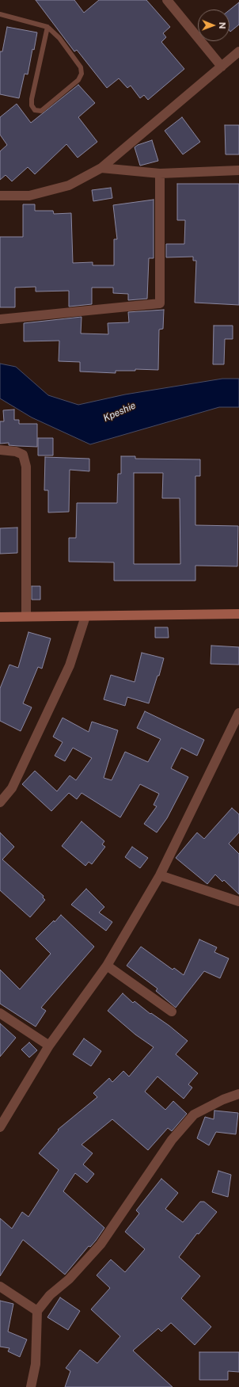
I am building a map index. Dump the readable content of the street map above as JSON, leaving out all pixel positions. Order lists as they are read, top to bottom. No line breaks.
{"water":["Kpeshie"],"north":"right"}
